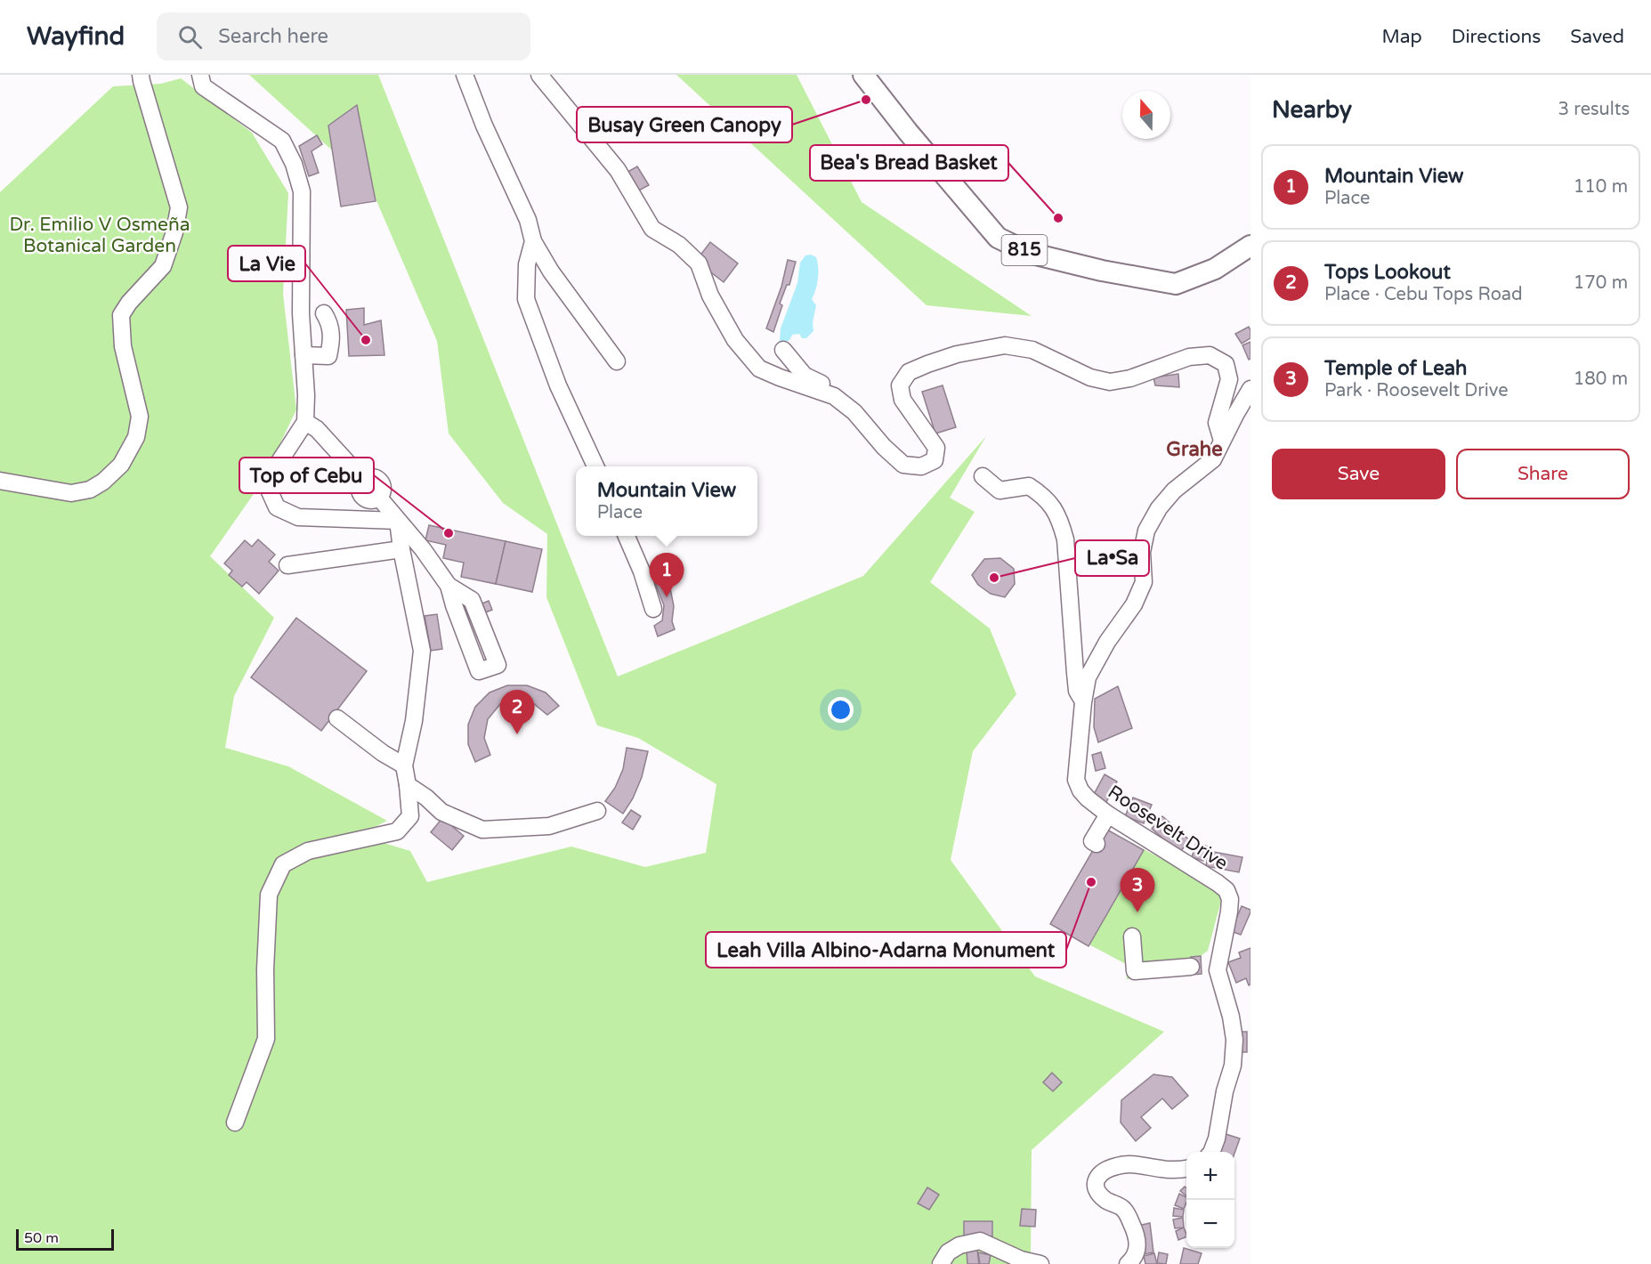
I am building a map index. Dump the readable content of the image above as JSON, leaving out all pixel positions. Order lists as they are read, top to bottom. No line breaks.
{"streets":{"main road":["815"],"street":["Roosevelt Drive"]},"districts":["Grahe"],"parks":["Dr. Emilio V Osmeña Botanical Garden"],"places":["Busay Green Canopy","Bea's Bread Basket","La Vie","Top of Cebu","La•Sa","Leah Villa Albino-Adarna Monument"],"scale_bar":"50 m","north":"top","page":{"header":"Wayfind","search":"Search here","nav":["Map","Directions","Saved"],"heading":["Nearby","3 results"],"list":[{"mark":"1","name":"Mountain View","note":"Place","value":"110 m"},{"mark":"2","name":"Tops Lookout","note":"Place · Cebu Tops Road","value":"170 m"},{"mark":"3","name":"Temple of Leah","note":"Park · Roosevelt Drive","value":"180 m"}],"buttons":["Save","Share"],"popup":["Mountain View","Place"],"pins":["1","2","3"],"map_buttons":["+","−"],"scale":"50 m"}}
